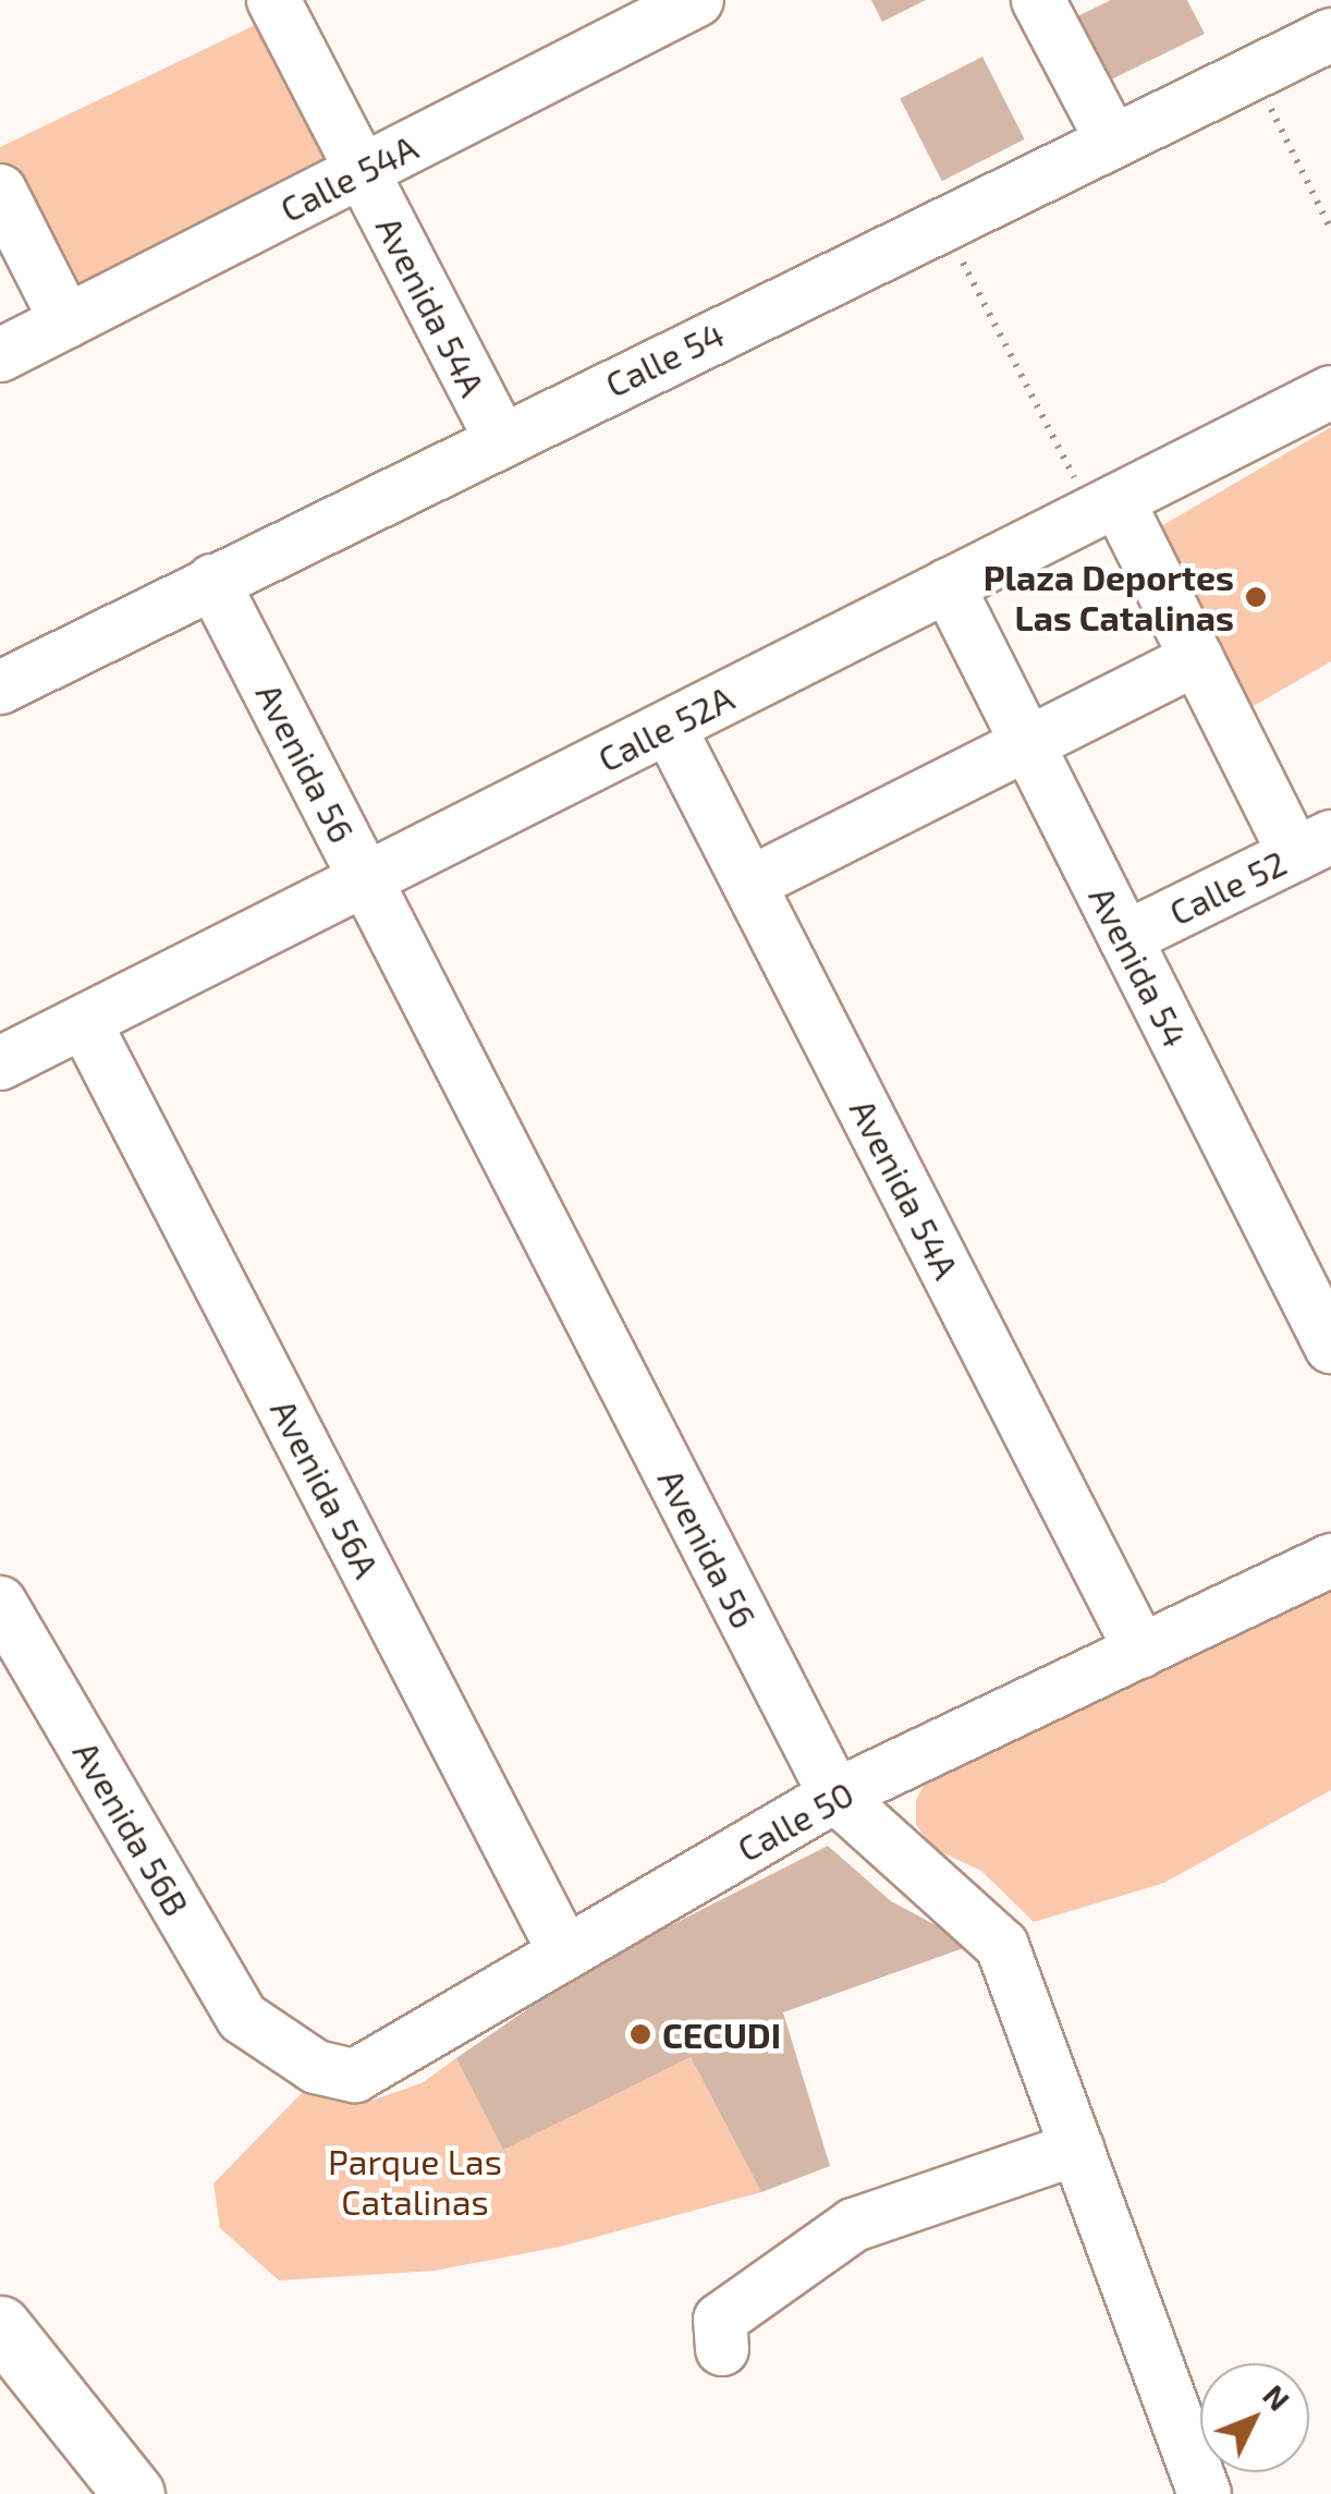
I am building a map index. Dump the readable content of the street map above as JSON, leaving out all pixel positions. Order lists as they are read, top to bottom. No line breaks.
{"streets":{"street":["Calle 54A","Avenida 54A","Calle 54","Calle 52A","Avenida 56","Calle 52","Avenida 54","Avenida 56A","Calle 50","Avenida 56B"]},"crossings":[["Calle 54A","Avenida 54A"],["Avenida 54A","Calle 54"],["Avenida 54A","Calle 52A"],["Avenida 54A","Calle 50"],["Calle 54","Avenida 56"],["Calle 52A","Avenida 56"],["Calle 52A","Avenida 54"],["Calle 52A","Avenida 56A"],["Avenida 56","Calle 50"],["Calle 52","Avenida 54"],["Avenida 56A","Calle 50"],["Calle 50","Avenida 56B"]],"parks":["Parque Las Catalinas"],"places":["Plaza Deportes Las Catalinas","CECUDI"],"north":"top right"}
